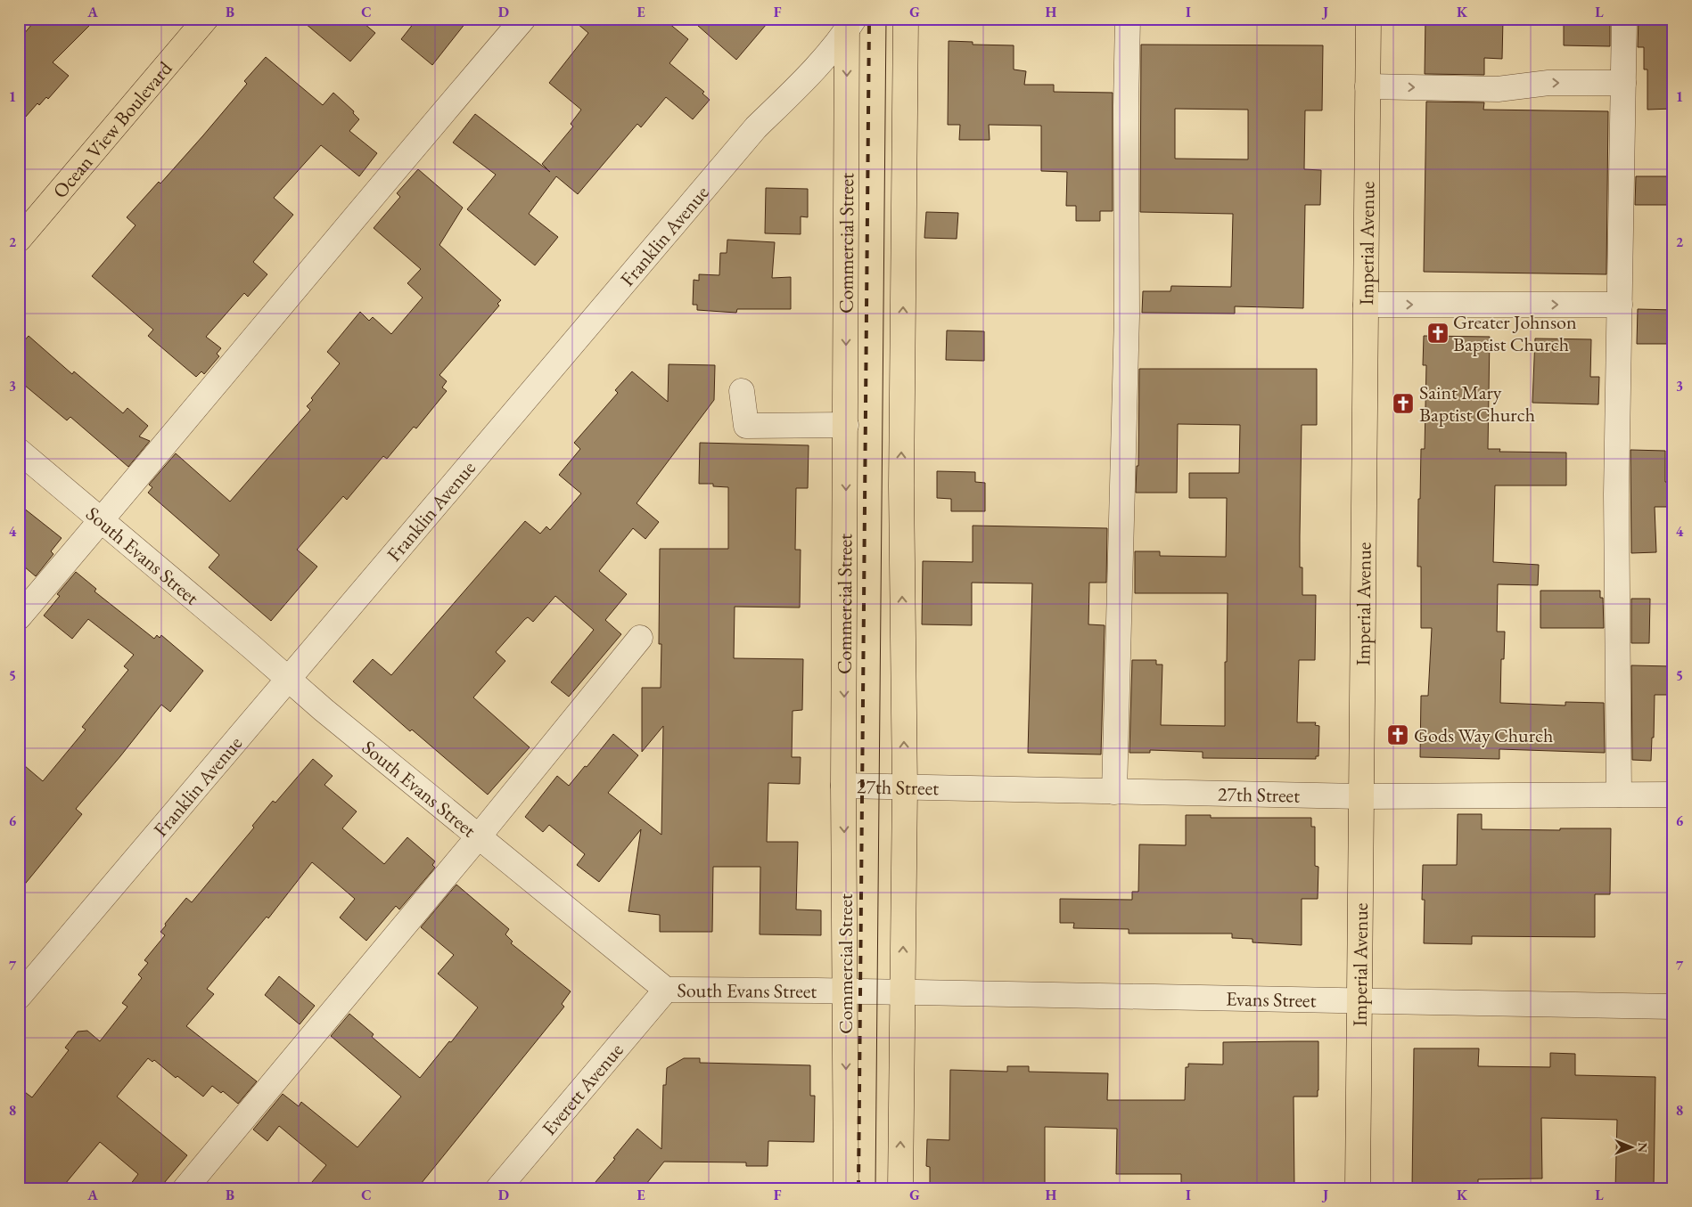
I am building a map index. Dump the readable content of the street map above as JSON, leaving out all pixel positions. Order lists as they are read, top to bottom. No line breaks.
{"streets":{"main road":["Ocean View Boulevard","Commercial Street","Imperial Avenue"],"street":["Franklin Avenue","South Evans Street","27th Street","Evans Street","Everett Avenue"]},"crossings":[["Franklin Avenue","Commercial Street"],["Franklin Avenue","South Evans Street"],["Commercial Street","South Evans Street"],["Commercial Street","27th Street"],["Commercial Street","Evans Street"],["Imperial Avenue","27th Street"],["Imperial Avenue","Evans Street"],["South Evans Street","Evans Street"],["South Evans Street","Everett Avenue"]],"places":{"church":["Greater Johnson Baptist Church","Saint Mary Baptist Church","Gods Way Church"]},"north":"right","grid":{"columns":["A","B","C","D","E","F","G","H","I","J","K","L"],"rows":["1","2","3","4","5","6","7","8"]}}
